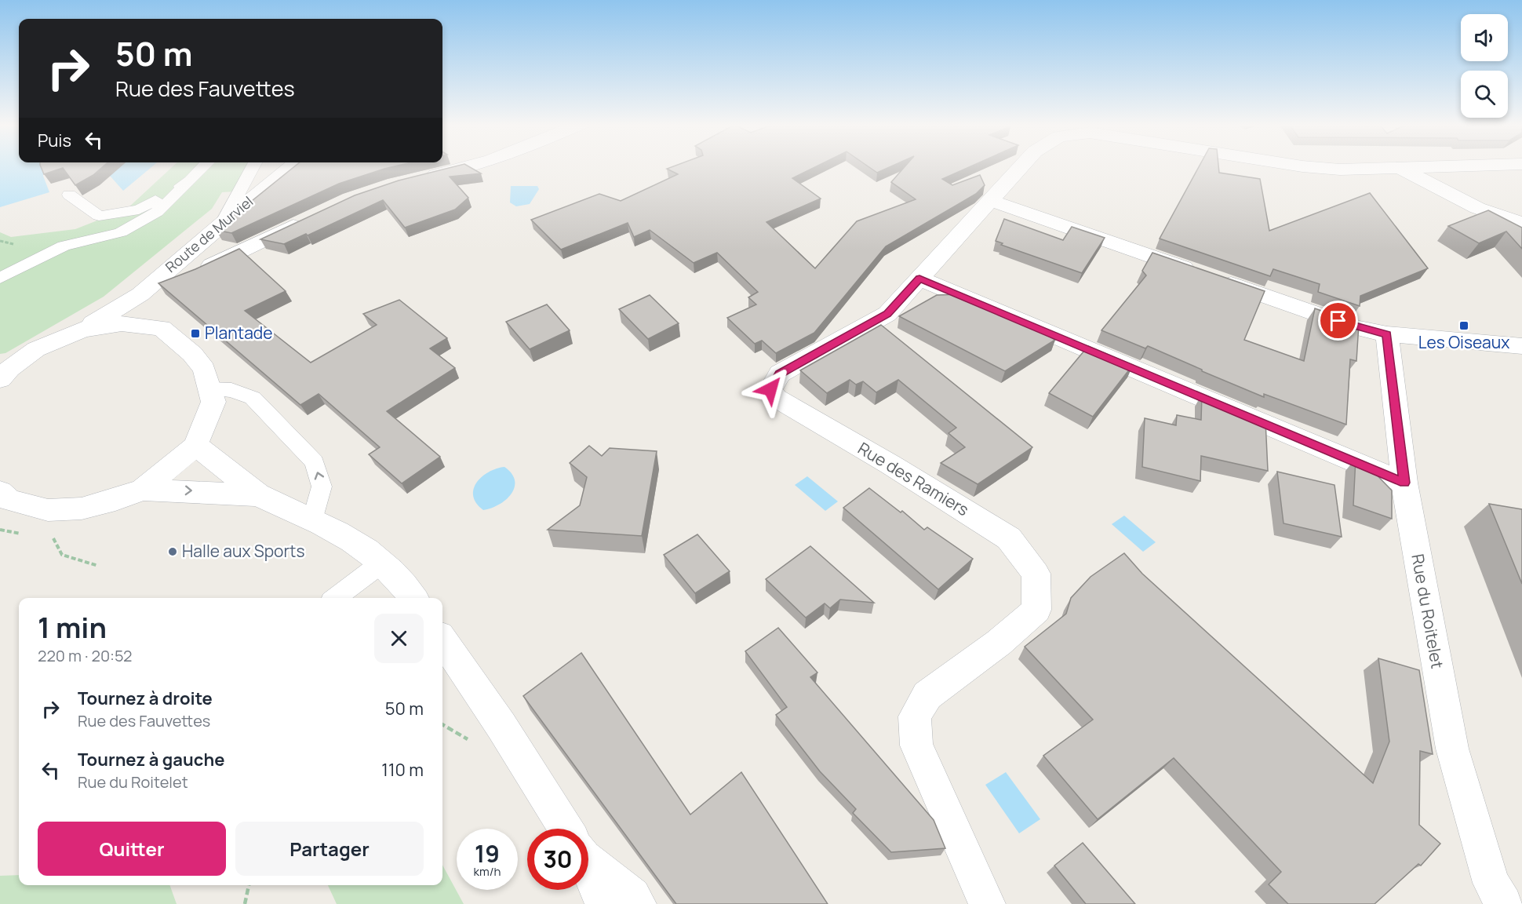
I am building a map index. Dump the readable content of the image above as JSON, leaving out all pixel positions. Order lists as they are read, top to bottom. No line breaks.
{"streets":{"street":["Route de Murviel","Rue des Ramiers","Rue du Roitelet"]},"places":{"transit":["Les Oiseaux","Plantade"],"other":["Halle aux Sports"]},"page":{"turn":["50 m","Rue des Fauvettes"],"then":"Puis","heading":["1 min","220 m · 20:52"],"list":[{"name":"Tournez à droite","note":"Rue des Fauvettes","value":"50 m"},{"name":"Tournez à gauche","note":"Rue du Roitelet","value":"110 m"}],"buttons":["Quitter","Partager"],"speed":"19 km/h","limit":"30"}}
